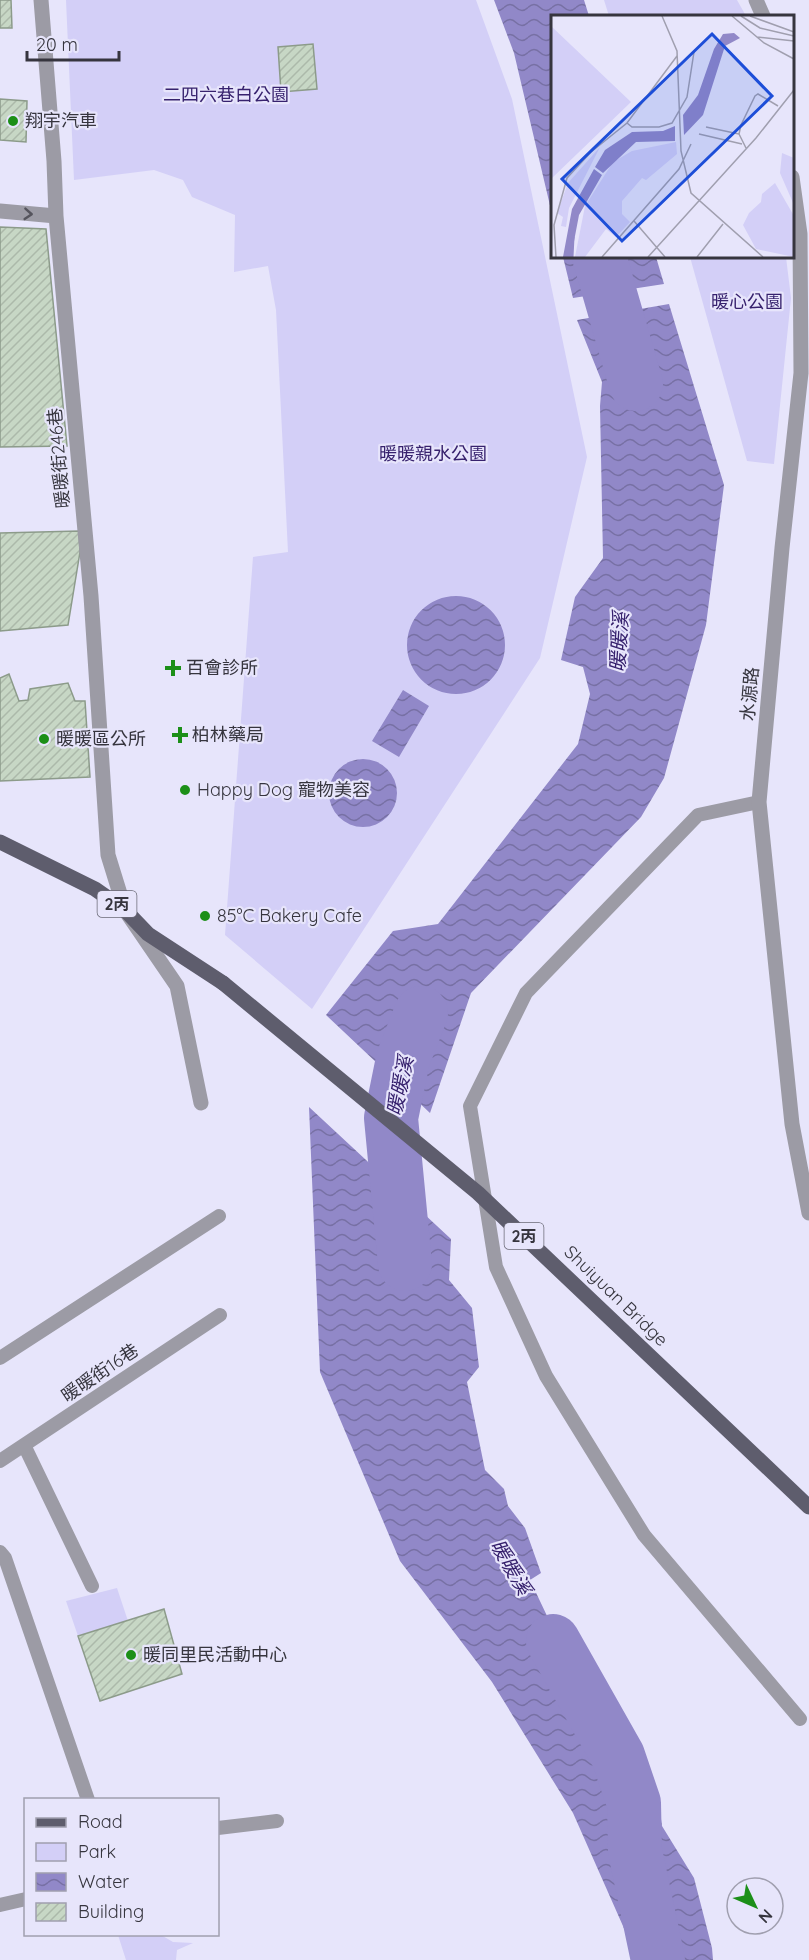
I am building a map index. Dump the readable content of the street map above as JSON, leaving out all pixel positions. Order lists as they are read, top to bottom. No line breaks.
{"streets":{"main road":["2丙","Shuiyuan Bridge"],"street":["暖暖街246巷","水源路"],"lane":["暖暖街16巷"]},"crossings":[["暖暖街246巷","2丙"],["暖暖街246巷","Shuiyuan Bridge"],["2丙","Shuiyuan Bridge"]],"water":["暖暖溪"],"parks":["二四六巷白公園","暖心公園","暖暖親水公園"],"places":{"other":["翔宇汽車","暖暖區公所","Happy Dog 寵物美容","85°C Bakery Cafe","暖同里民活動中心"],"health":["百會診所","柏林藥局"]},"legend":["Road","Park","Water","Building"],"scale_bar":"20 m","north":"bottom right"}
